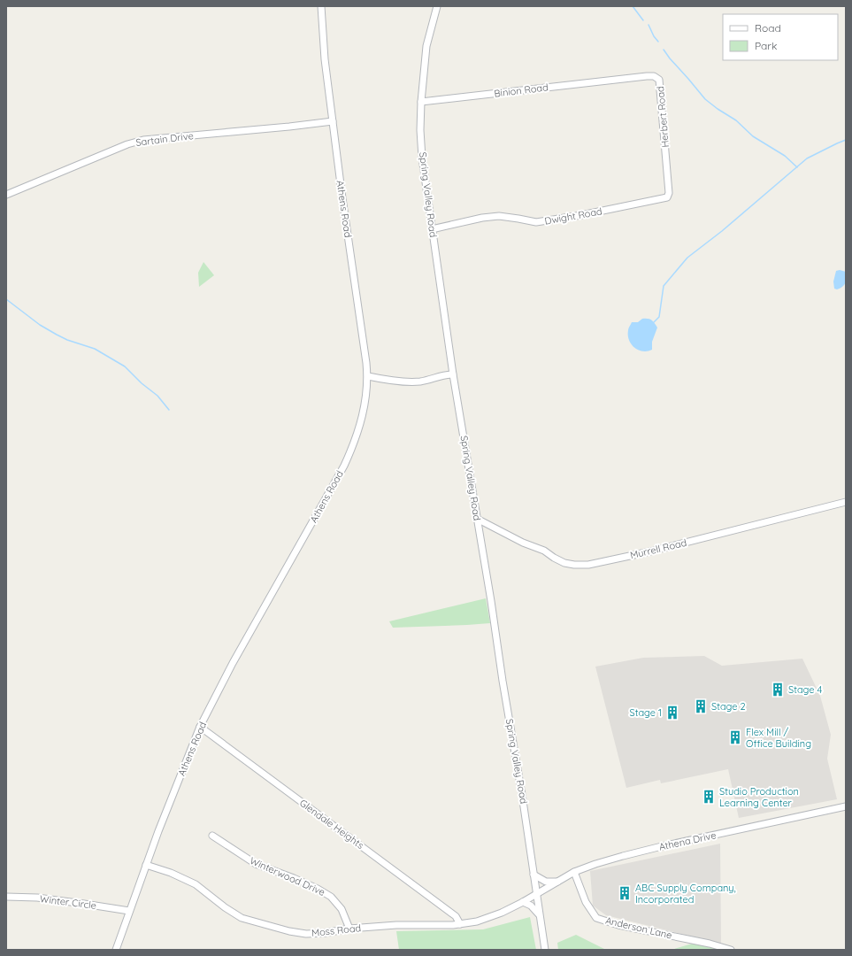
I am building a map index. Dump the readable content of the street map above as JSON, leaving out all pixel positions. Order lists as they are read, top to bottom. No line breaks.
{"streets":{"street":["Binion Road","Herbert Road","Sartain Drive","Spring Valley Road","Athens Road","Dwight Road","Murrell Road","Glendale Heights","Athena Drive","Winterwood Drive","Winter Circle","Anderson Lane","Moss Road"]},"crossings":[["Binion Road","Herbert Road"],["Binion Road","Spring Valley Road"],["Herbert Road","Dwight Road"],["Sartain Drive","Athens Road"],["Spring Valley Road","Dwight Road"],["Spring Valley Road","Murrell Road"],["Spring Valley Road","Athena Drive"],["Spring Valley Road","Moss Road"],["Athens Road","Glendale Heights"],["Athens Road","Winter Circle"],["Athens Road","Moss Road"],["Glendale Heights","Moss Road"],["Athena Drive","Anderson Lane"],["Athena Drive","Moss Road"],["Winterwood Drive","Moss Road"]],"places":{"building":["Stage 4","Stage 2","Stage 1","Flex Mill / Office Building","Studio Production Learning Center","ABC Supply Company, Incorporated"]},"legend":["Road","Park"]}
